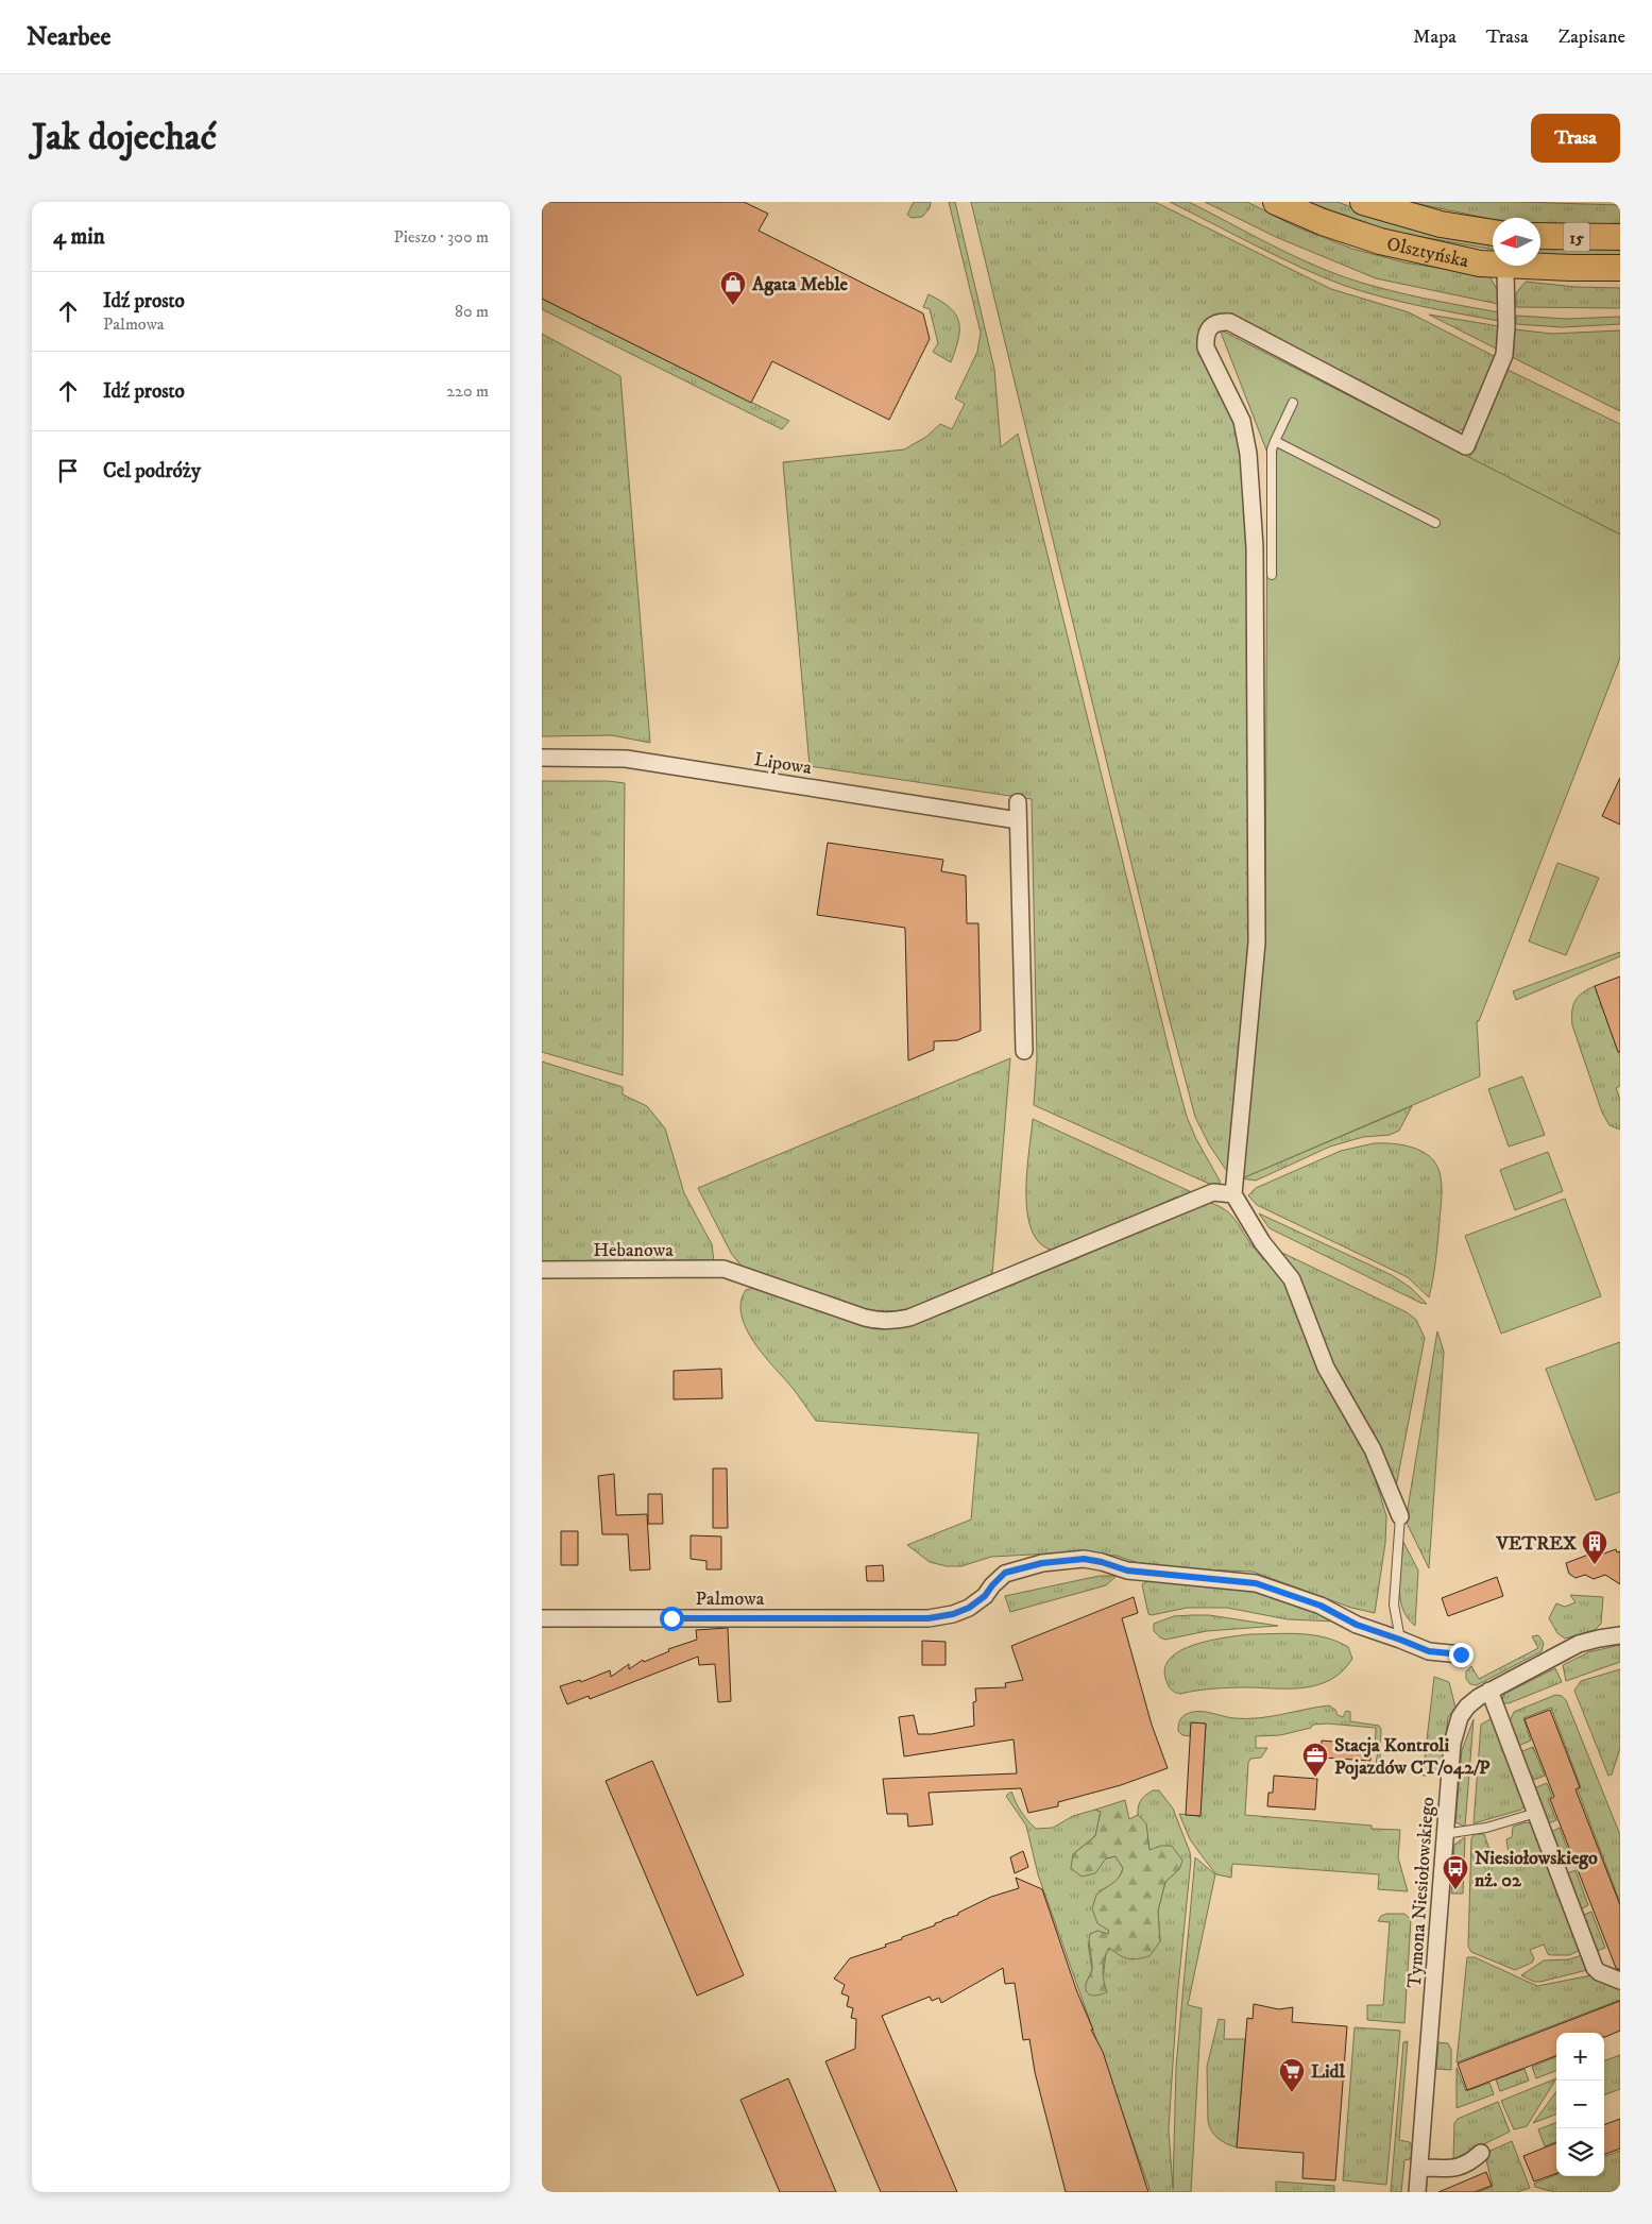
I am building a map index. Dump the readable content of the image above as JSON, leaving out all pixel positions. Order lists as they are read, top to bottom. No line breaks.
{"streets":{"main road":["15","Olsztyńska"],"street":["Lipowa","Hebanowa","Palmowa","Tymona Niesiołowskiego"]},"places":{"shop":["Agata Meble"],"building":["VETREX"],"office":["Stacja Kontroli Pojazdów CT/042/P"],"bus stop":["Niesiołowskiego nż. 02"],"supermarket":["Lidl"]},"north":"left","page":{"header":"Nearbee","nav":["Mapa","Trasa","Zapisane"],"buttons":"Trasa","title":"Jak dojechać","heading":["4 min","Pieszo · 300 m"],"list":[["Idź prosto","Palmowa","80 m"],["Idź prosto","220 m"],"Cel podróży"],"map_buttons":["+","−"]}}
